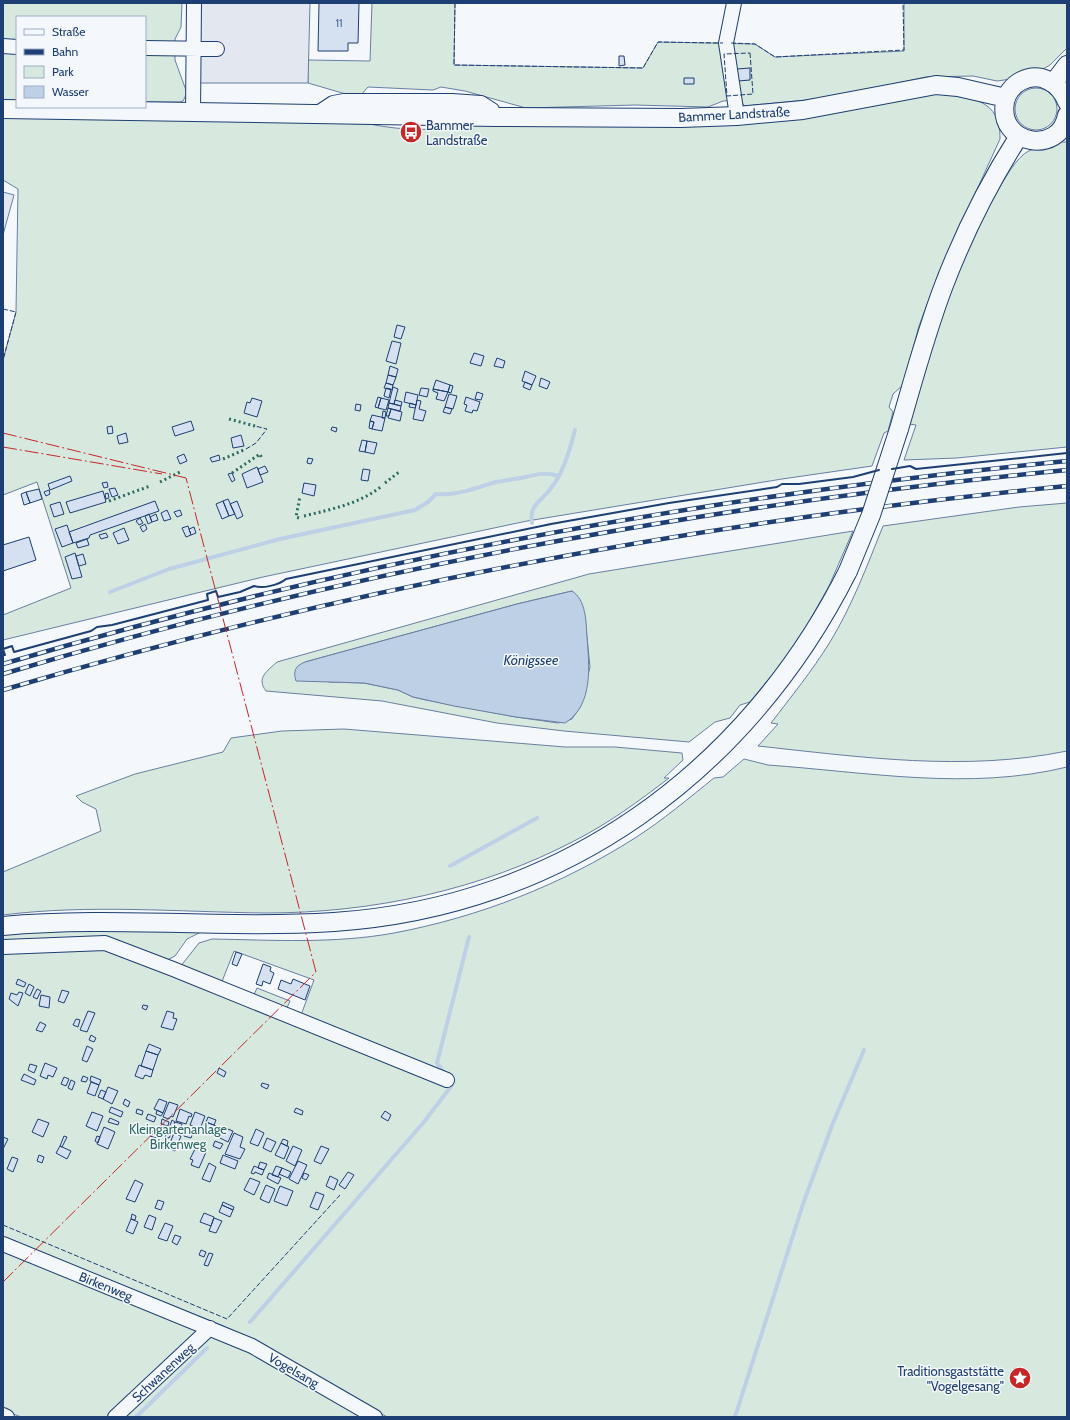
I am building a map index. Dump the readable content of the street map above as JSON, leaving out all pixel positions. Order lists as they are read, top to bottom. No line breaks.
{"streets":{"main road":["Bammer Landstraße"],"street":["Birkenweg","Vogelsang","Schwanenweg"]},"crossings":[["Birkenweg","Vogelsang"],["Birkenweg","Schwanenweg"],["Vogelsang","Schwanenweg"]],"water":["Königssee"],"parks":["Kleingartenanlage Birkenweg"],"places":{"bus stop":["Bammer Landstraße"],"place":["Traditionsgaststätte \"Vogelgesang\""]},"house_numbers":["11"],"legend":["Straße","Bahn","Park","Wasser"]}
